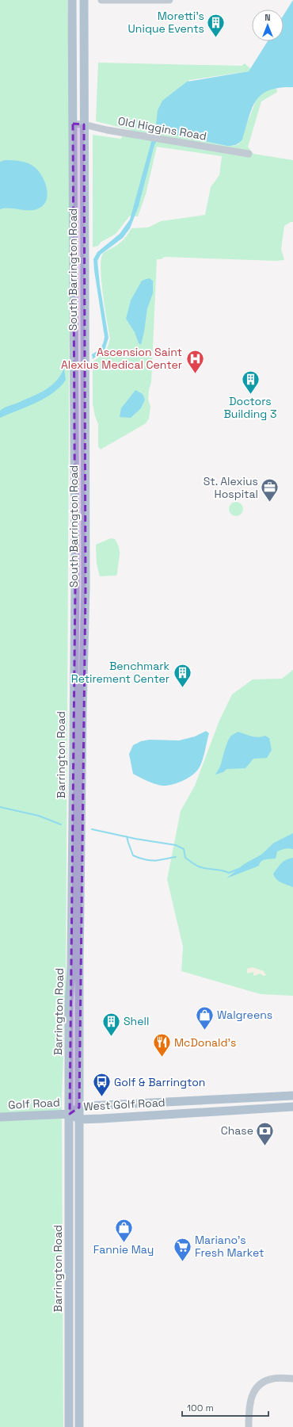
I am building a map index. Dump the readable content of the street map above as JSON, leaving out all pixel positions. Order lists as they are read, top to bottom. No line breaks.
{"streets":{"main road":["South Barrington Road","Barrington Road","Golf Road","West Golf Road"],"street":["Old Higgins Road"]},"crossings":[["Old Higgins Road","South Barrington Road"],["South Barrington Road","Barrington Road"],["Barrington Road","Golf Road"],["Barrington Road","West Golf Road"],["Golf Road","West Golf Road"]],"places":{"building":["Moretti's Unique Events","Doctors Building 3","Benchmark Retirement Center","Shell"],"hospital":["Ascension Saint Alexius Medical Center"],"office":["St. Alexius Hospital"],"shop":["Walgreens","Fannie May"],"restaurant":["McDonald's"],"bus stop":["Golf & Barrington"],"bank":["Chase"],"supermarket":["Mariano's Fresh Market"]},"scale_bar":"100 m","north":"top"}
